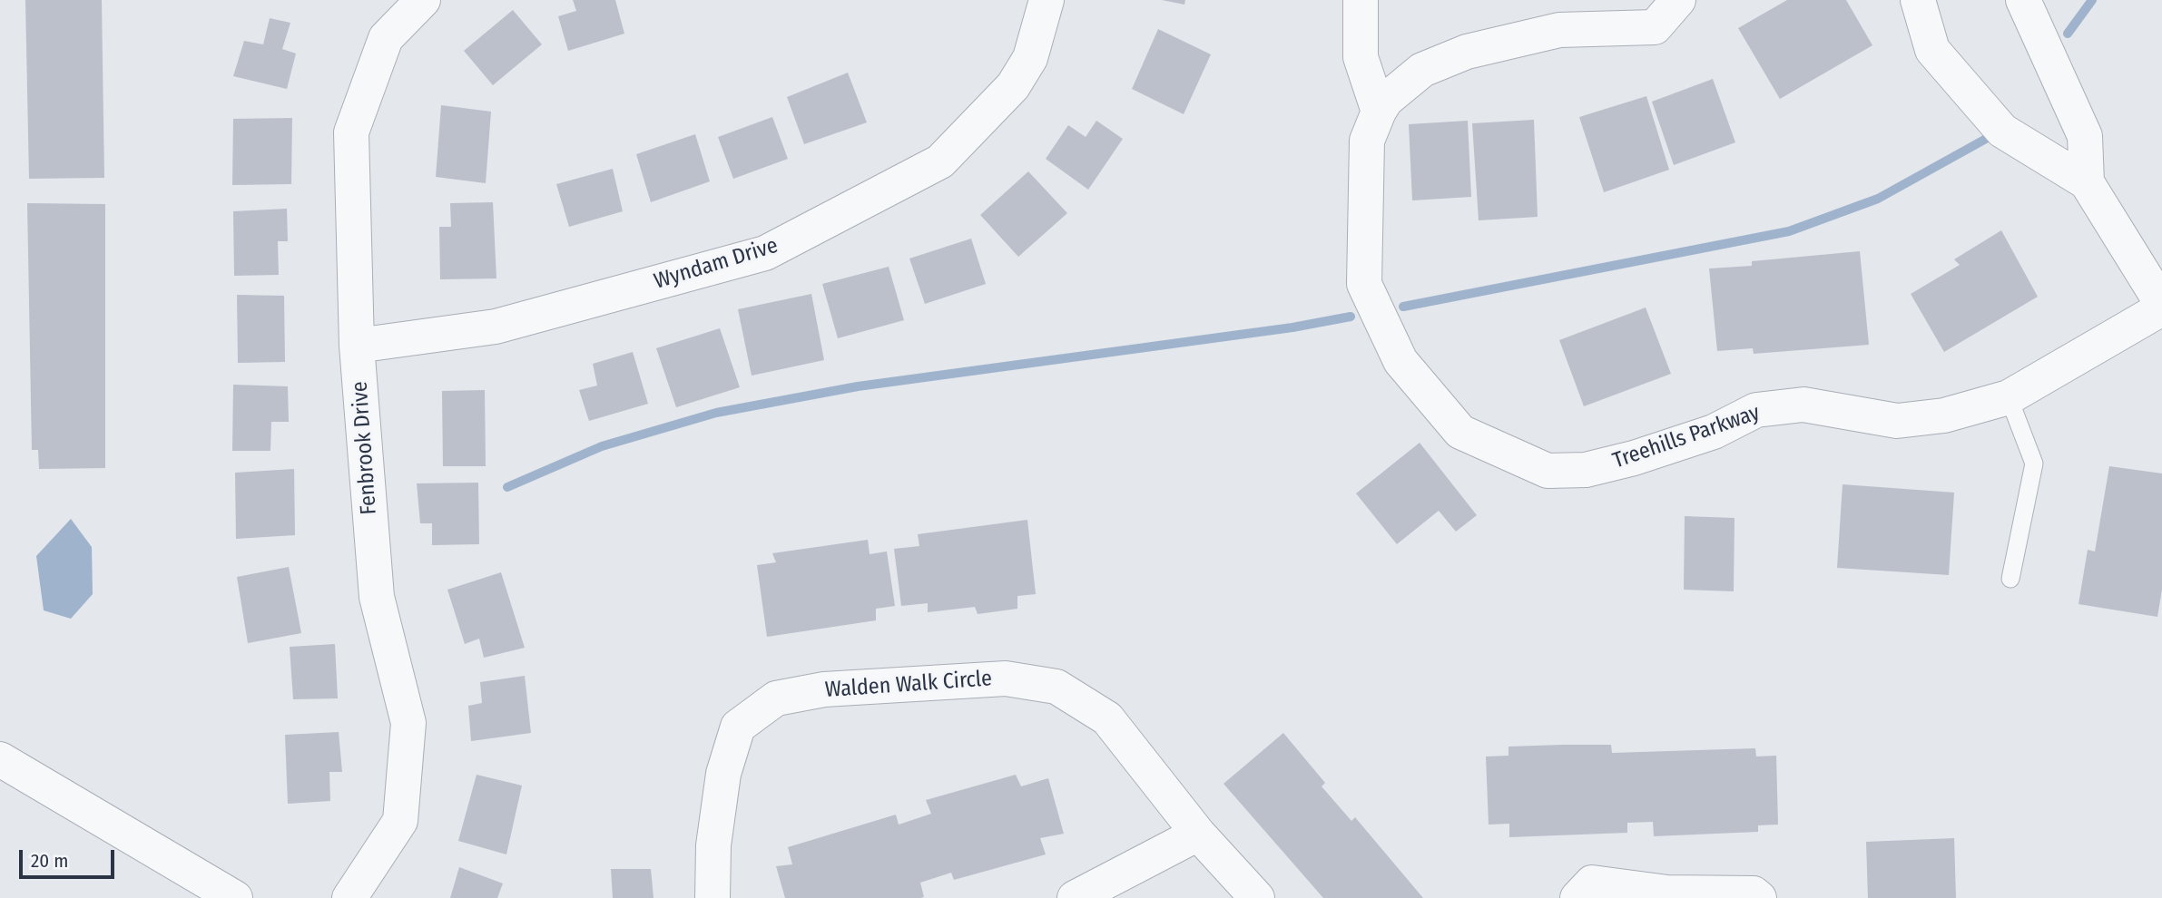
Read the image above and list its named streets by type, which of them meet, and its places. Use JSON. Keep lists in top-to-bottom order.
{
  "streets": {
    "street": [
      "Wyndam Drive",
      "Treehills Parkway",
      "Fenbrook Drive",
      "Walden Walk Circle"
    ]
  },
  "crossings": [
    ["Wyndam Drive", "Fenbrook Drive"]
  ],
  "scale_bar": "20 m"
}
